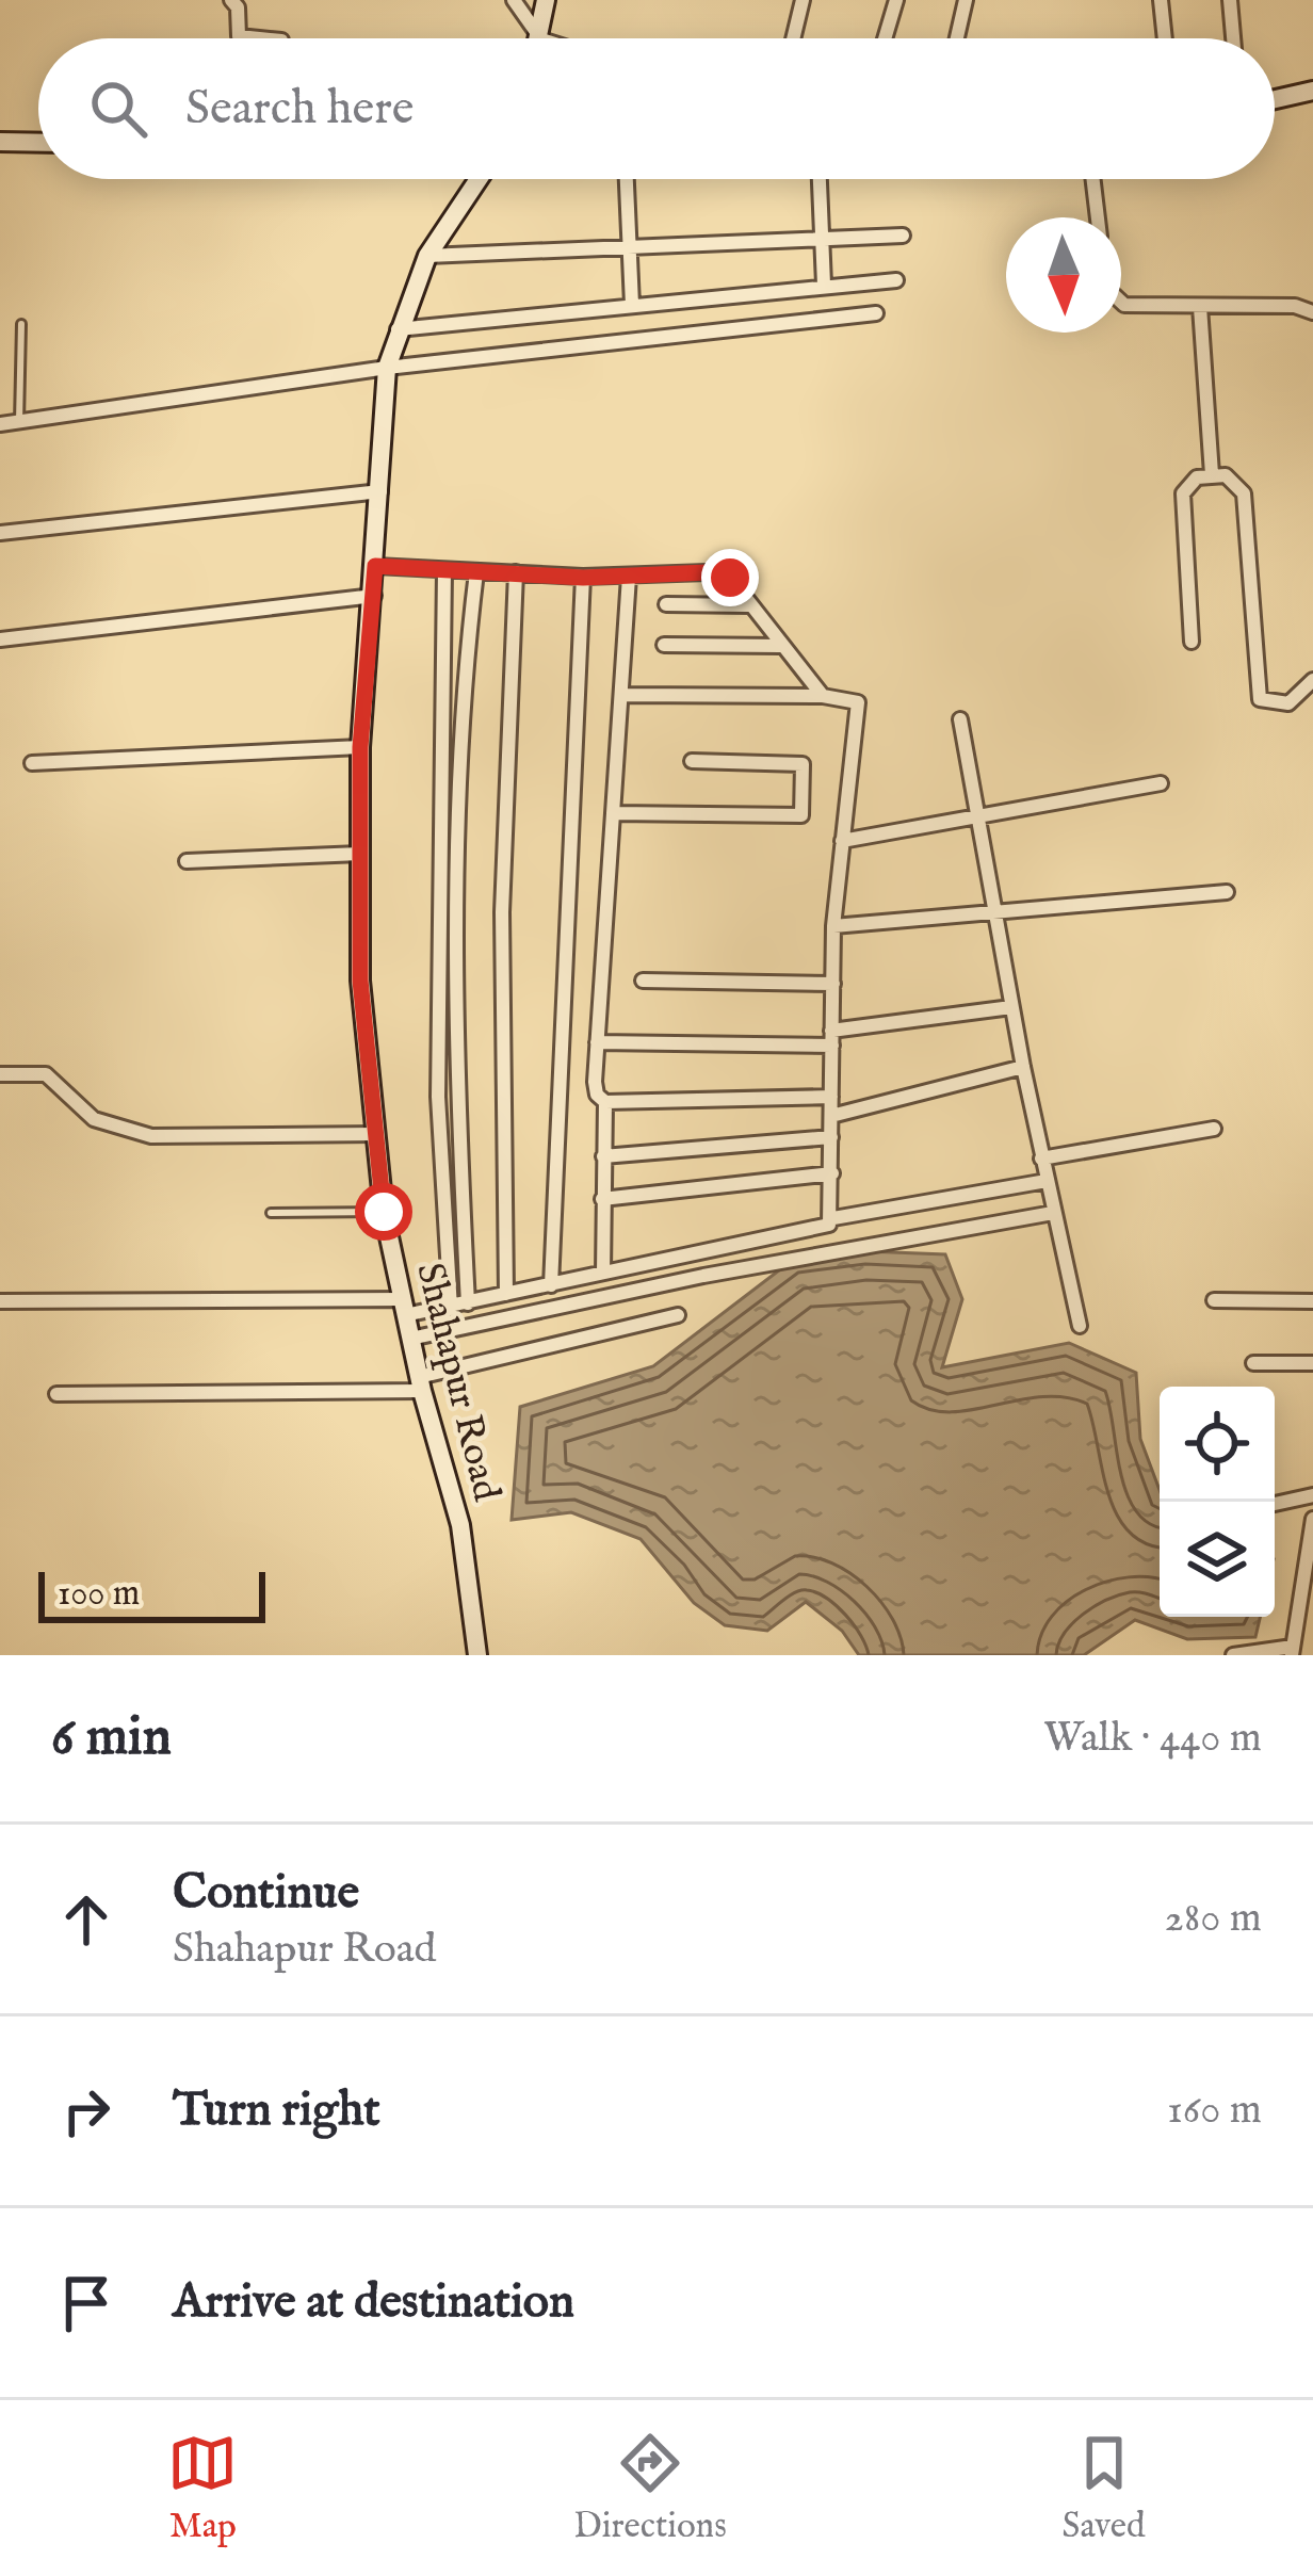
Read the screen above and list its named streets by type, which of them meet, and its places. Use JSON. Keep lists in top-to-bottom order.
{
  "streets": {
    "main road": ["Shahapur Road"]
  },
  "scale_bar": "100 m",
  "north": "bottom",
  "page": {
    "search": "Search here",
    "scale": "100 m",
    "heading": ["6 min", "Walk · 440 m"],
    "list": [
      ["Continue", "Shahapur Road", "280 m"],
      ["Turn right", "160 m"],
      "Arrive at destination"
    ],
    "nav": ["Map", "Directions", "Saved"]
  }
}
